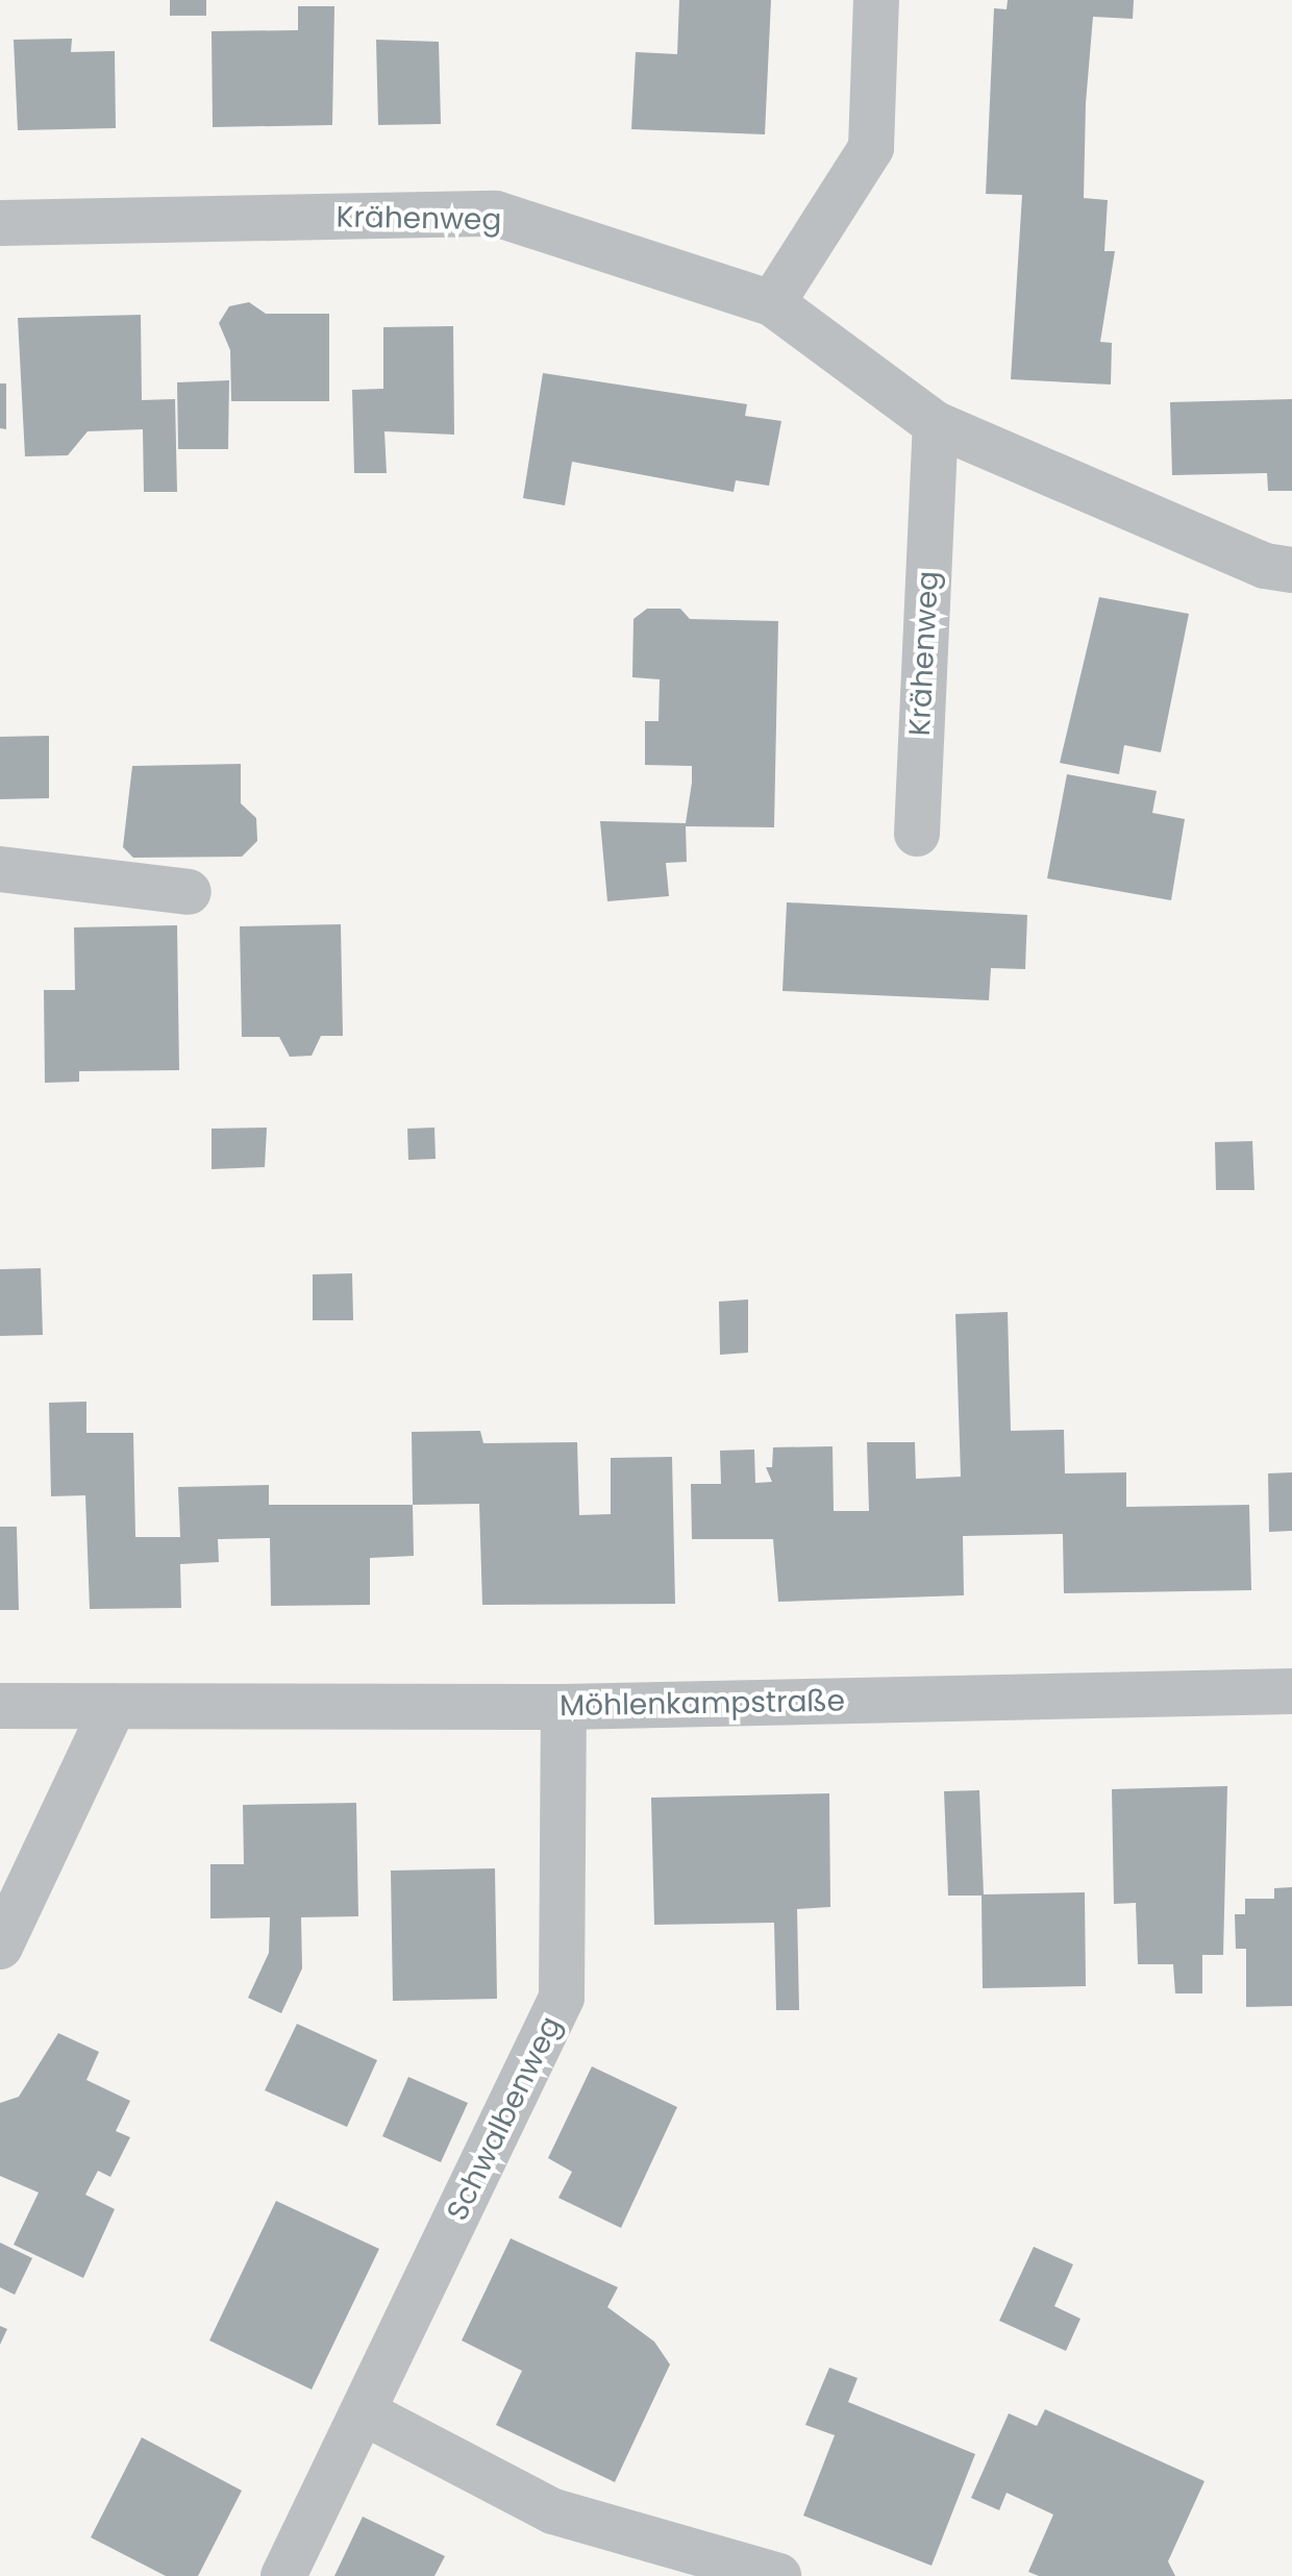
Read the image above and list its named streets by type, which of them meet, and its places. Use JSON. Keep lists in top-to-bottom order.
{
  "streets": {
    "street": ["Krähenweg", "Möhlenkampstraße", "Schwalbenweg"]
  },
  "crossings": [
    ["Möhlenkampstraße", "Schwalbenweg"]
  ]
}
